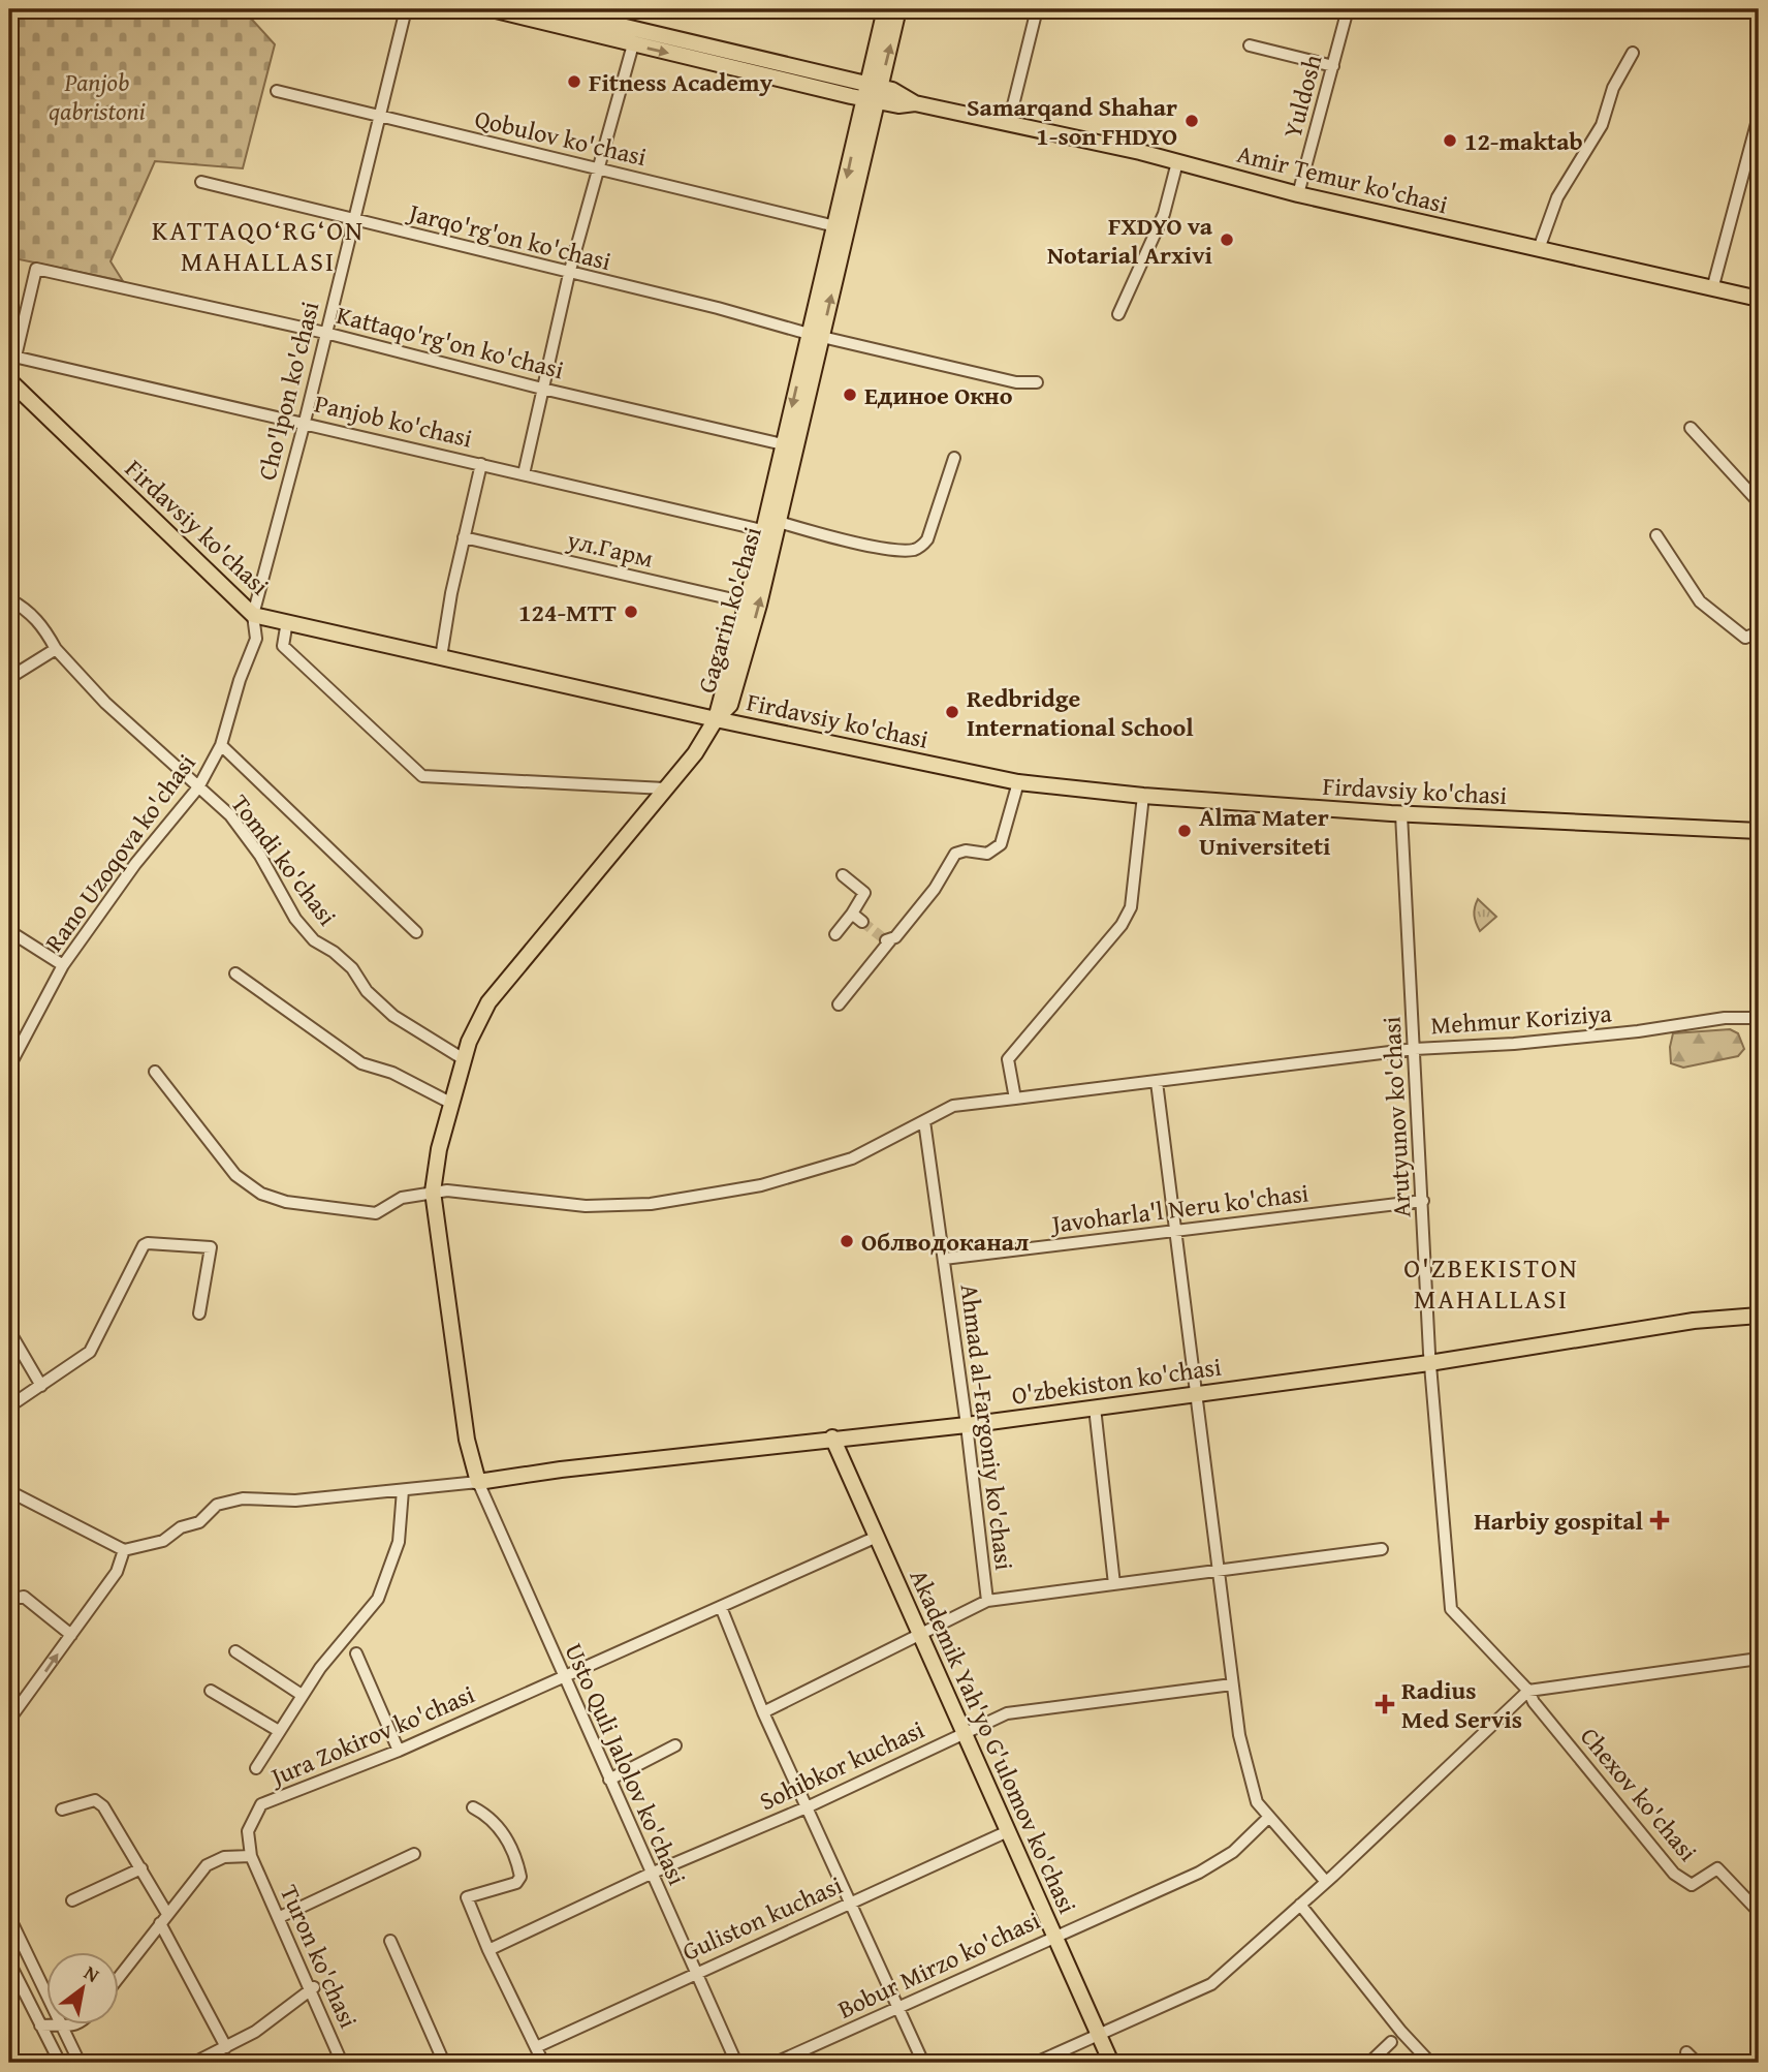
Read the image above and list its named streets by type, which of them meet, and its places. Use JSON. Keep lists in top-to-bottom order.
{
  "streets": {
    "main road": [
      "Amir Temur ko'chasi",
      "Firdavsiy ko'chasi",
      "Gagarin ko'chasi",
      "O'zbekiston ko'chasi",
      "Akademik Yah'yo G'ulomov ko'chasi"
    ],
    "street": [
      "Yuldosh",
      "Qobulov ko'chasi",
      "Jarqo'rg'on ko'chasi",
      "Kattaqo'rg'on ko'chasi",
      "Cho'lpon ko'chasi",
      "Panjob ko'chasi",
      "ул.Гарм",
      "Rano Uzoqova ko'chasi",
      "Tomdi ko'chasi",
      "Mehmur Koriziya",
      "Arutyunov ko'chasi",
      "Javoharla'l Neru ko'chasi",
      "Ahmad al-Fargoniy ko'chasi",
      "Jura Zokirov ko'chasi",
      "Usto Quli Jalolov ko'chasi",
      "Sohibkor kuchasi",
      "Chexov ko'chasi",
      "Guliston kuchasi",
      "Turon ko'chasi",
      "Bobur Mirzo ko'chasi"
    ]
  },
  "crossings": [
    ["Yuldosh", "Amir Temur ko'chasi"],
    ["Qobulov ko'chasi", "Cho'lpon ko'chasi"],
    ["Qobulov ko'chasi", "Gagarin ko'chasi"],
    ["Amir Temur ko'chasi", "Gagarin ko'chasi"],
    ["Jarqo'rg'on ko'chasi", "Cho'lpon ko'chasi"],
    ["Jarqo'rg'on ko'chasi", "Gagarin ko'chasi"],
    ["Kattaqo'rg'on ko'chasi", "Cho'lpon ko'chasi"],
    ["Kattaqo'rg'on ko'chasi", "Panjob ko'chasi"],
    ["Kattaqo'rg'on ko'chasi", "Gagarin ko'chasi"],
    ["Cho'lpon ko'chasi", "Panjob ko'chasi"],
    ["Cho'lpon ko'chasi", "Firdavsiy ko'chasi"],
    ["Cho'lpon ko'chasi", "Rano Uzoqova ko'chasi"],
    ["Panjob ko'chasi", "Gagarin ko'chasi"],
    ["Firdavsiy ko'chasi", "Gagarin ko'chasi"],
    ["Firdavsiy ko'chasi", "Rano Uzoqova ko'chasi"],
    ["Firdavsiy ko'chasi", "Arutyunov ko'chasi"],
    ["ул.Гарм", "Gagarin ko'chasi"],
    ["Rano Uzoqova ko'chasi", "Tomdi ko'chasi"],
    ["Mehmur Koriziya", "Arutyunov ko'chasi"],
    ["Mehmur Koriziya", "Ahmad al-Fargoniy ko'chasi"],
    ["Arutyunov ko'chasi", "Javoharla'l Neru ko'chasi"],
    ["Arutyunov ko'chasi", "O'zbekiston ko'chasi"],
    ["Arutyunov ko'chasi", "Chexov ko'chasi"],
    ["Javoharla'l Neru ko'chasi", "Ahmad al-Fargoniy ko'chasi"],
    ["O'zbekiston ko'chasi", "Ahmad al-Fargoniy ko'chasi"],
    ["O'zbekiston ko'chasi", "Akademik Yah'yo G'ulomov ko'chasi"],
    ["O'zbekiston ko'chasi", "Usto Quli Jalolov ko'chasi"],
    ["Jura Zokirov ko'chasi", "Akademik Yah'yo G'ulomov ko'chasi"],
    ["Jura Zokirov ko'chasi", "Usto Quli Jalolov ko'chasi"],
    ["Jura Zokirov ko'chasi", "Turon ko'chasi"],
    ["Akademik Yah'yo G'ulomov ko'chasi", "Sohibkor kuchasi"],
    ["Akademik Yah'yo G'ulomov ko'chasi", "Guliston kuchasi"],
    ["Akademik Yah'yo G'ulomov ko'chasi", "Bobur Mirzo ko'chasi"],
    ["Usto Quli Jalolov ko'chasi", "Sohibkor kuchasi"],
    ["Usto Quli Jalolov ko'chasi", "Guliston kuchasi"]
  ],
  "districts": ["KATTAQO‘RG‘ON MAHALLASI", "O'ZBEKISTON MAHALLASI"],
  "parks": ["Panjob qabristoni"],
  "places": {
    "other": [
      "Fitness Academy",
      "Samarqand Shahar 1-son FHDYO",
      "12-maktab",
      "FXDYO va Notarial Arxivi",
      "Единое Окно",
      "124-MTT",
      "Redbridge International School",
      "Alma Mater Universiteti",
      "Облводоканал"
    ],
    "health": ["Harbiy gospital", "Radius Med Servis"]
  },
  "north": "top right"
}
